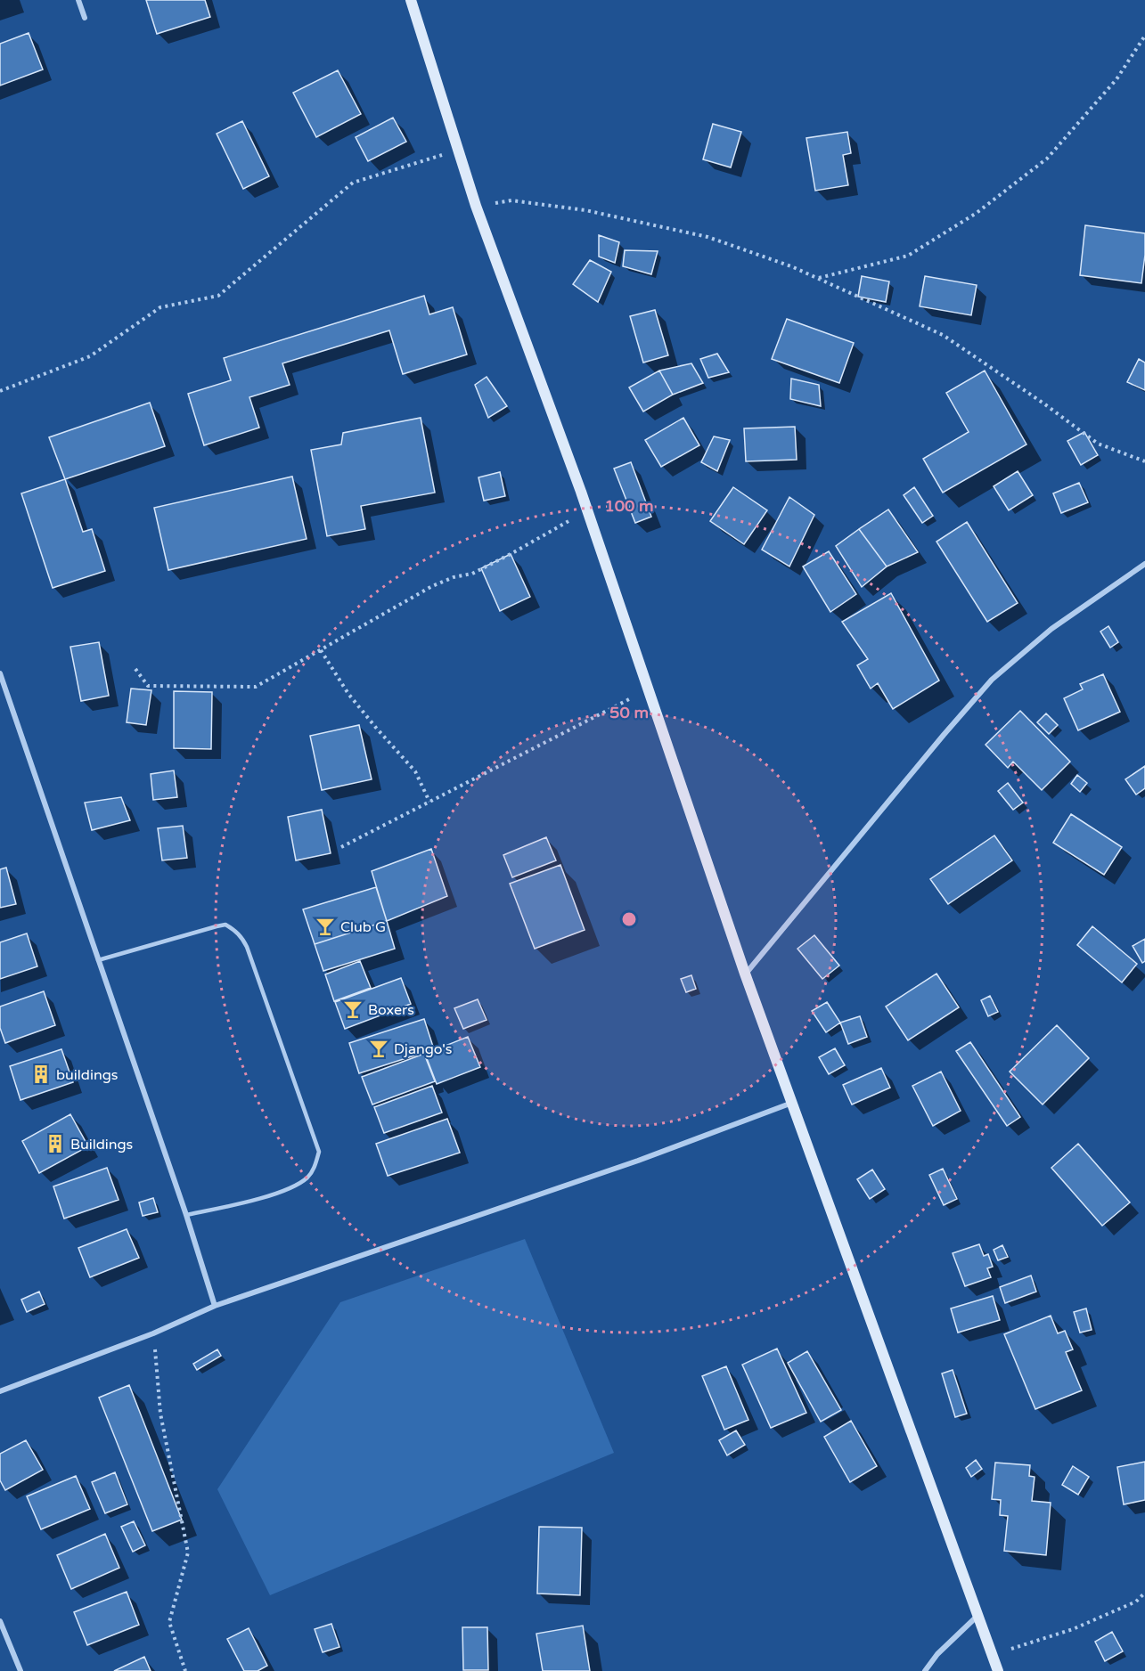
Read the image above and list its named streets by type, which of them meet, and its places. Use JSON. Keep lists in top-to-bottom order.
{
  "places": {
    "bar": ["Club G", "Boxers", "Django's"],
    "building": ["buildings", "Buildings"]
  },
  "rings": ["100 m", "50 m"]
}
